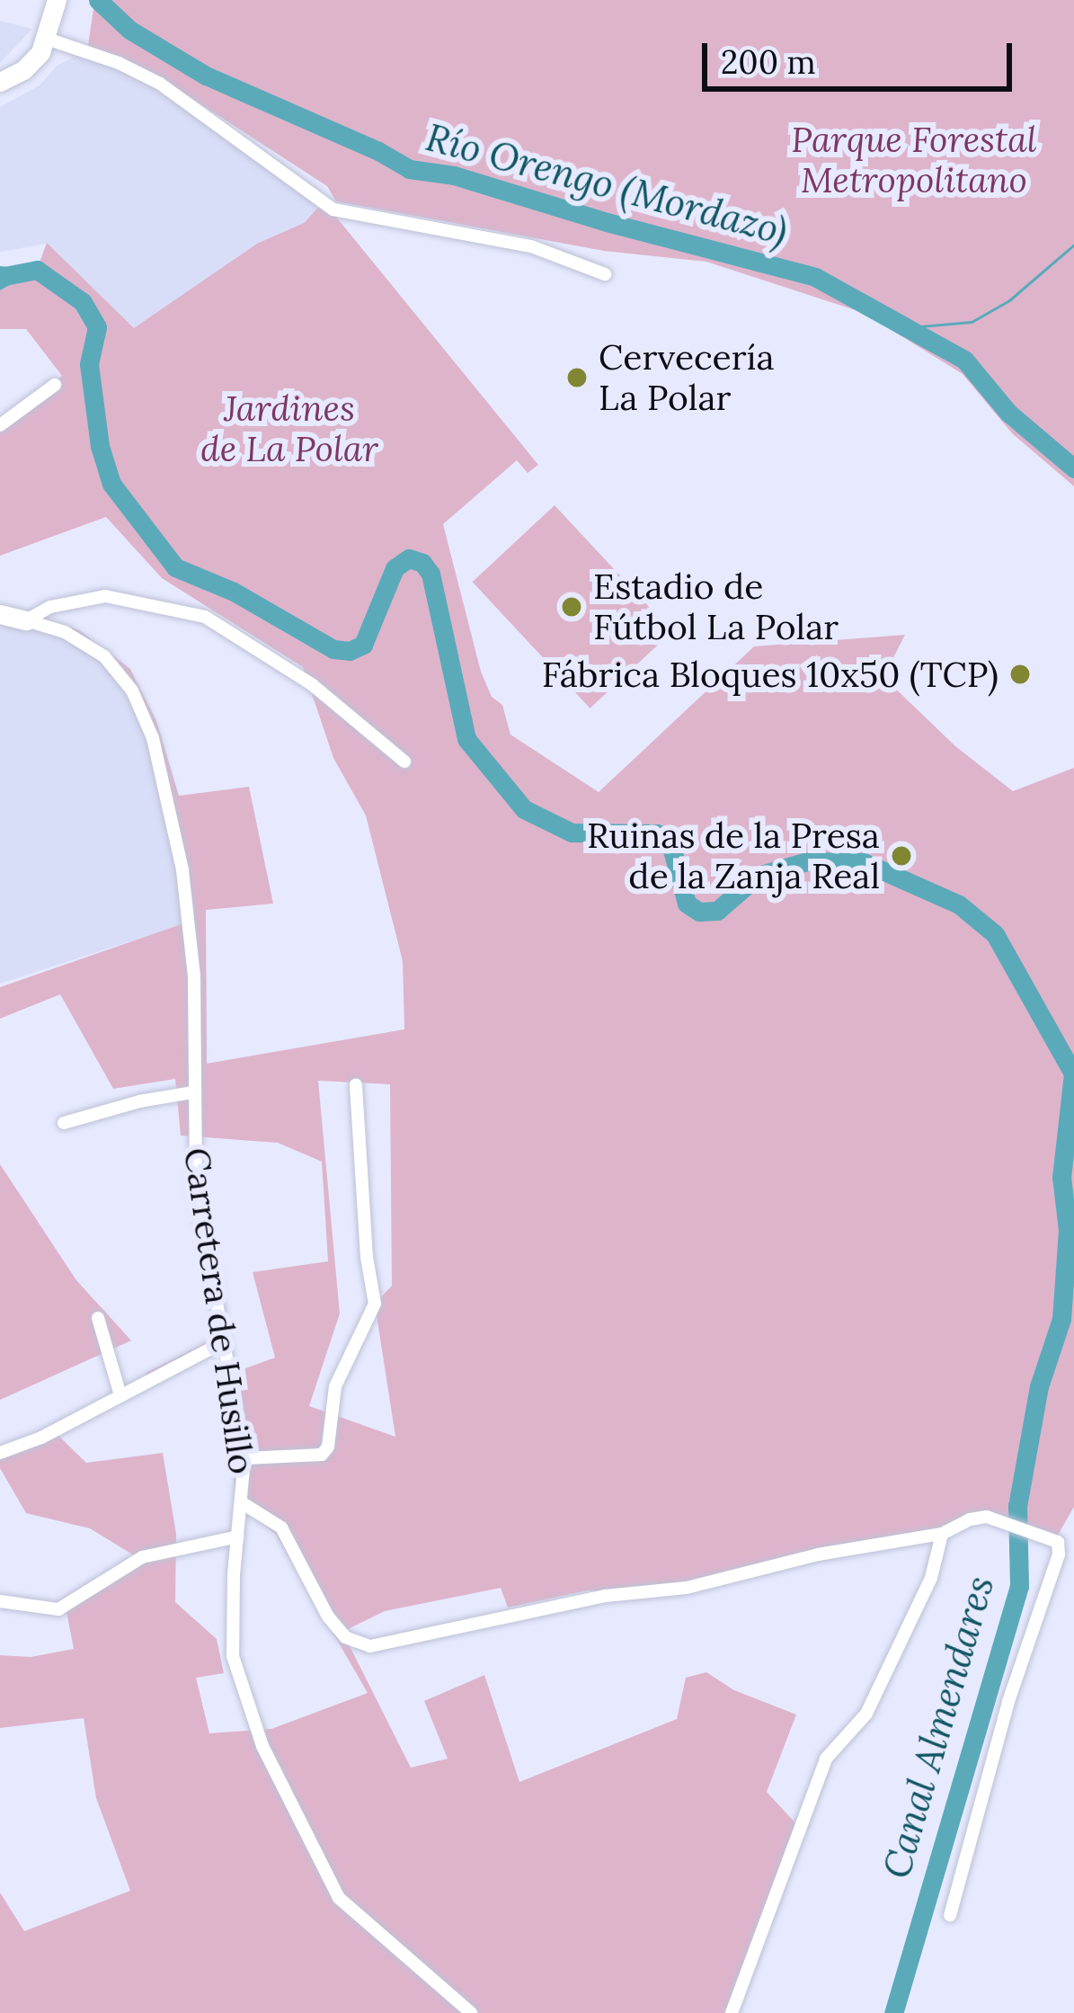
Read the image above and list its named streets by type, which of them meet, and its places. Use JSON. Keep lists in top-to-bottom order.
{
  "streets": {
    "main road": ["Carretera de Husillo"]
  },
  "water": ["Río Orengo (Mordazo)", "Canal Almendares"],
  "parks": ["Parque Forestal Metropolitano", "Jardines de La Polar"],
  "places": [
    "Cervecería La Polar",
    "Estadio de Fútbol La Polar",
    "Fábrica Bloques 10x50 (TCP)",
    "Ruinas de la Presa de la Zanja Real"
  ],
  "scale_bar": "200 m"
}
